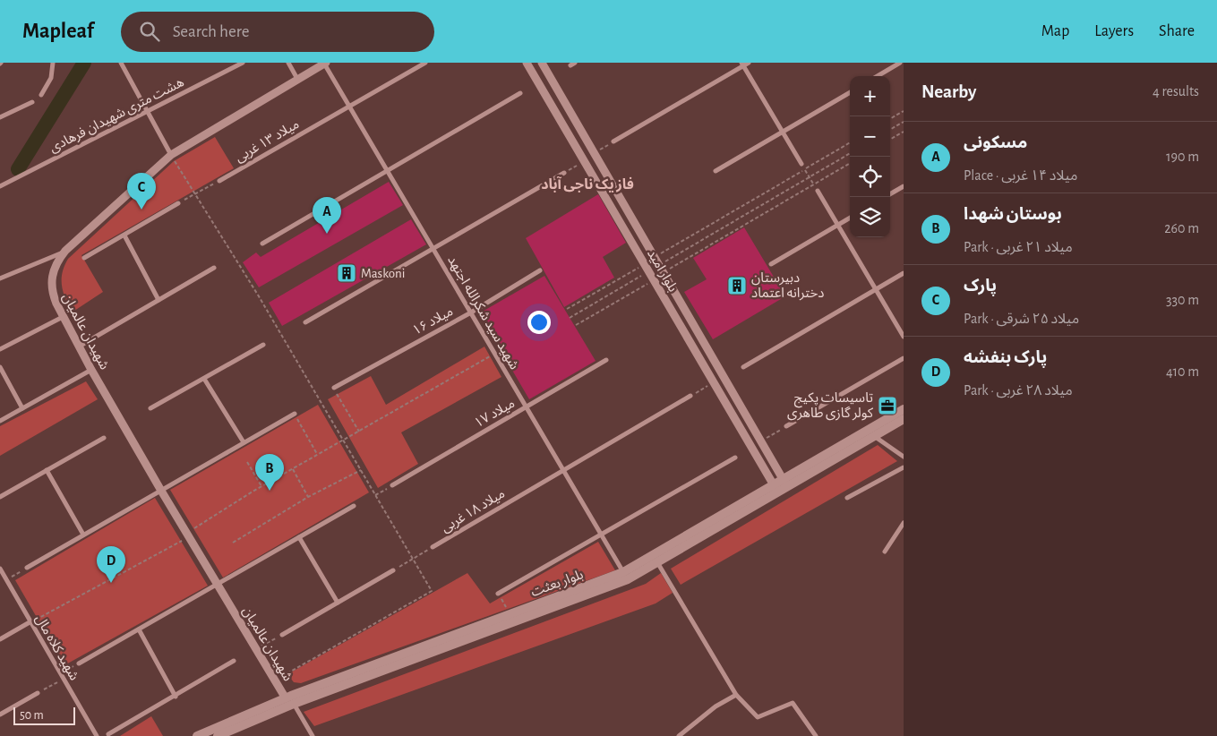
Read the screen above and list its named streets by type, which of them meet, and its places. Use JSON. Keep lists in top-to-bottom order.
{
  "streets": {
    "main road": ["بلوار بعثت"],
    "street": [
      "هشت متری شهیدان فرهادی",
      "میلاد ۱۳ غربی",
      "بلوار امید",
      "شهید سید شکرالله اجتهد",
      "میلاد ۱۶",
      "شهیدان عالمیان",
      "میلاد ۱۷",
      "میلاد ۱۸ غربی",
      "شهید کلاه مال"
    ]
  },
  "crossings": [
    ["میلاد ۱۳ غربی", "شهید سید شکرالله اجتهد"],
    ["بلوار امید", "بلوار بعثت"],
    ["شهید سید شکرالله اجتهد", "میلاد ۱۶"],
    ["شهید سید شکرالله اجتهد", "شهیدان عالمیان"],
    ["شهید سید شکرالله اجتهد", "میلاد ۱۷"],
    ["شهید سید شکرالله اجتهد", "میلاد ۱۸ غربی"],
    ["شهید سید شکرالله اجتهد", "بلوار بعثت"],
    ["شهیدان عالمیان", "بلوار بعثت"]
  ],
  "districts": ["فاز یک ناجی آباد"],
  "places": {
    "building": ["Maskoni", "دبیرستان دخترانه اعتماد"],
    "office": ["تاسیسات پکیج کولر گازی طاهری"]
  },
  "scale_bar": "50 m",
  "page": {
    "header": "Mapleaf",
    "search": "Search here",
    "nav": ["Map", "Layers", "Share"],
    "heading": ["Nearby", "4 results"],
    "map_buttons": ["+", "−"],
    "list": [
      {
        "mark": "A",
        "name": "مسکونی",
        "note": "Place · میلاد ۱۴ غربی",
        "value": "190 m"
      },
      {
        "mark": "B",
        "name": "بوستان شهدا",
        "note": "Park · میلاد ۲۱ غربی",
        "value": "260 m"
      },
      {
        "mark": "C",
        "name": "پارک",
        "note": "Park · میلاد ۲۵ شرقی",
        "value": "330 m"
      },
      {
        "mark": "D",
        "name": "پارک بنفشه",
        "note": "Park · میلاد ۲۸ غربی",
        "value": "410 m"
      }
    ],
    "pins": [
      "C",
      "A",
      "B",
      "D"
    ],
    "scale": "50 m"
  }
}
